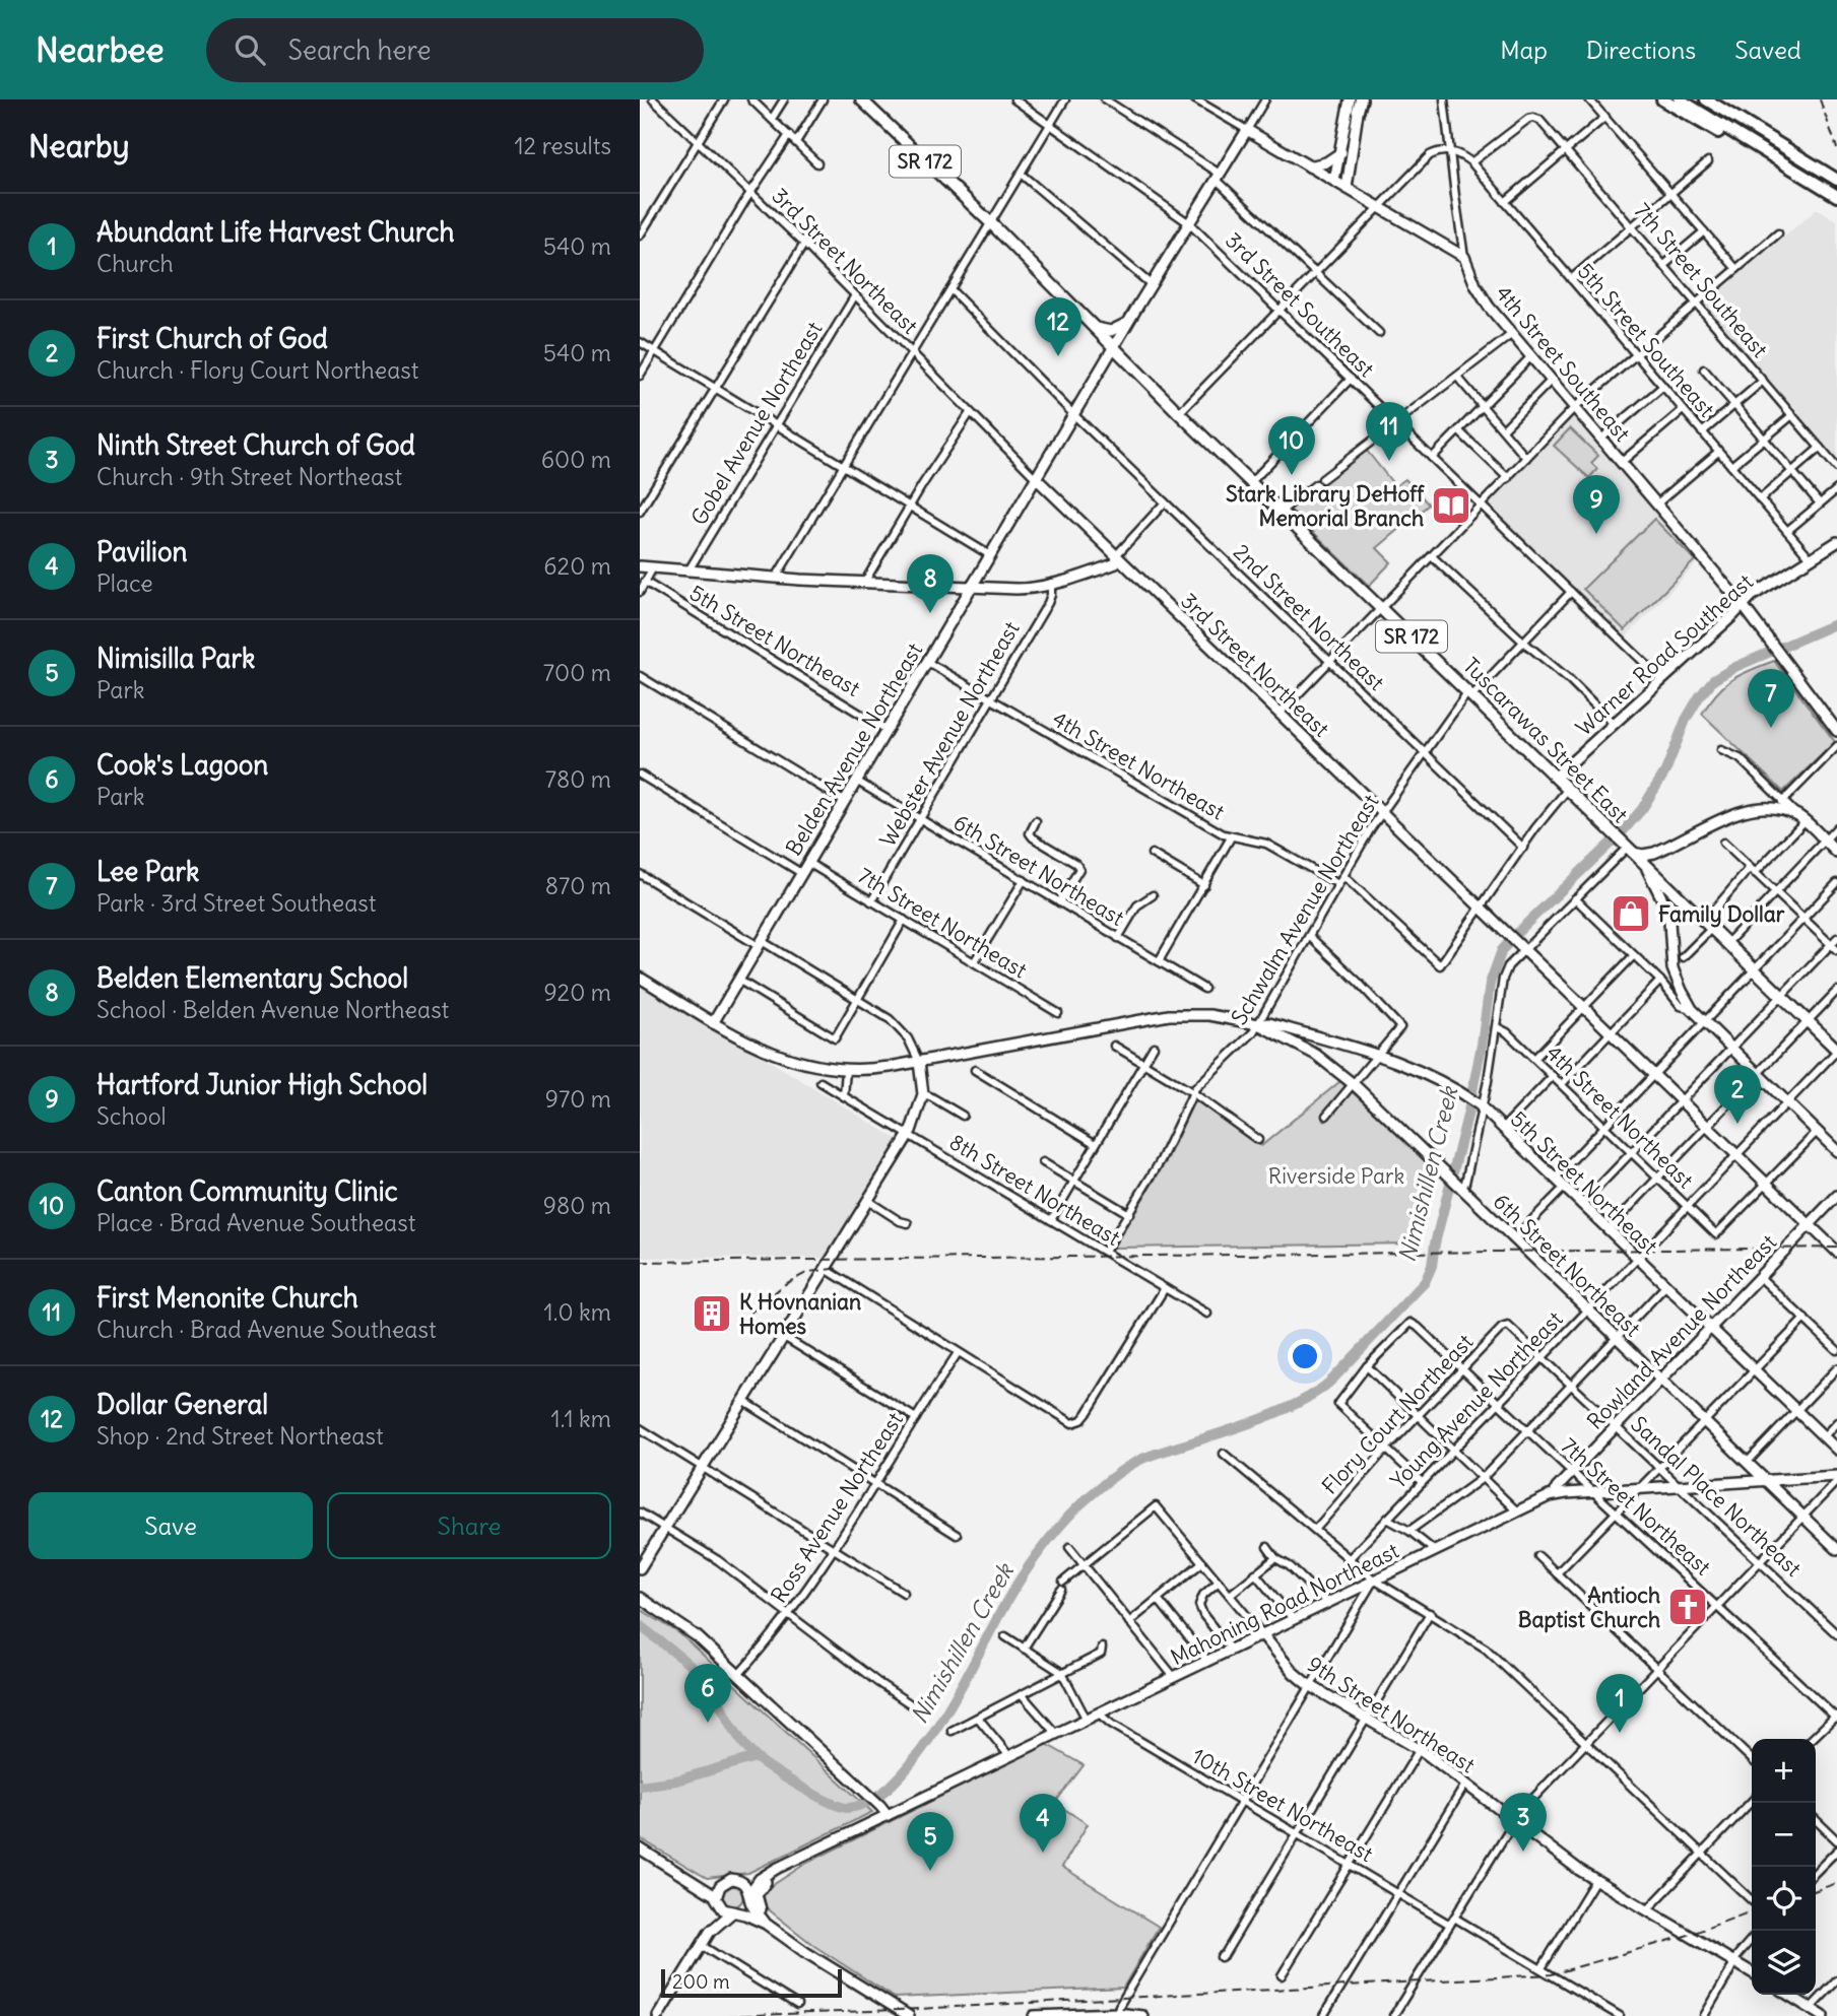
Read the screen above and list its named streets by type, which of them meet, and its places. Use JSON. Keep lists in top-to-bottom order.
{
  "streets": {
    "main road": ["SR 172", "Tuscarawas Street East"],
    "street": [
      "3rd Street Northeast",
      "7th Street Southeast",
      "3rd Street Southeast",
      "5th Street Southeast",
      "4th Street Southeast",
      "Gobel Avenue Northeast",
      "2nd Street Northeast",
      "5th Street Northeast",
      "Warner Road Southeast",
      "Webster Avenue Northeast",
      "Belden Avenue Northeast",
      "4th Street Northeast",
      "6th Street Northeast",
      "Schwalm Avenue Northeast",
      "7th Street Northeast",
      "8th Street Northeast",
      "Rowland Avenue Northeast",
      "Young Avenue Northeast",
      "Flory Court Northeast",
      "Sandal Place Northeast",
      "Ross Avenue Northeast",
      "Mahoning Road Northeast",
      "9th Street Northeast",
      "10th Street Northeast"
    ]
  },
  "crossings": [
    ["3rd Street Northeast", "Gobel Avenue Northeast"],
    ["3rd Street Northeast", "Belden Avenue Northeast"],
    ["3rd Street Northeast", "4th Street Northeast"],
    ["3rd Street Northeast", "Schwalm Avenue Northeast"],
    ["3rd Street Northeast", "Rowland Avenue Northeast"],
    ["3rd Street Northeast", "Young Avenue Northeast"],
    ["7th Street Southeast", "5th Street Southeast"],
    ["3rd Street Southeast", "Warner Road Southeast"],
    ["3rd Street Southeast", "Belden Avenue Northeast"],
    ["3rd Street Southeast", "Schwalm Avenue Northeast"],
    ["5th Street Southeast", "Warner Road Southeast"],
    ["4th Street Southeast", "Warner Road Southeast"],
    ["2nd Street Northeast", "Belden Avenue Northeast"],
    ["2nd Street Northeast", "Schwalm Avenue Northeast"],
    ["5th Street Northeast", "Belden Avenue Northeast"],
    ["5th Street Northeast", "6th Street Northeast"],
    ["5th Street Northeast", "Schwalm Avenue Northeast"],
    ["5th Street Northeast", "Rowland Avenue Northeast"],
    ["5th Street Northeast", "Young Avenue Northeast"],
    ["Warner Road Southeast", "Tuscarawas Street East"],
    ["Webster Avenue Northeast", "4th Street Northeast"],
    ["Webster Avenue Northeast", "6th Street Northeast"],
    ["Webster Avenue Northeast", "7th Street Northeast"],
    ["Tuscarawas Street East", "Belden Avenue Northeast"],
    ["Tuscarawas Street East", "Schwalm Avenue Northeast"],
    ["Tuscarawas Street East", "Young Avenue Northeast"],
    ["Belden Avenue Northeast", "4th Street Northeast"],
    ["Belden Avenue Northeast", "6th Street Northeast"],
    ["Belden Avenue Northeast", "7th Street Northeast"],
    ["4th Street Northeast", "Schwalm Avenue Northeast"],
    ["4th Street Northeast", "Young Avenue Northeast"],
    ["6th Street Northeast", "Schwalm Avenue Northeast"],
    ["6th Street Northeast", "Rowland Avenue Northeast"],
    ["6th Street Northeast", "Young Avenue Northeast"],
    ["6th Street Northeast", "Mahoning Road Northeast"],
    ["Schwalm Avenue Northeast", "8th Street Northeast"],
    ["7th Street Northeast", "Rowland Avenue Northeast"],
    ["7th Street Northeast", "Young Avenue Northeast"],
    ["7th Street Northeast", "Flory Court Northeast"],
    ["7th Street Northeast", "Mahoning Road Northeast"],
    ["Rowland Avenue Northeast", "Sandal Place Northeast"],
    ["Rowland Avenue Northeast", "Mahoning Road Northeast"],
    ["Young Avenue Northeast", "Sandal Place Northeast"],
    ["Flory Court Northeast", "Sandal Place Northeast"],
    ["Sandal Place Northeast", "Mahoning Road Northeast"],
    ["Mahoning Road Northeast", "9th Street Northeast"],
    ["Mahoning Road Northeast", "10th Street Northeast"]
  ],
  "water": ["Nimishillen Creek"],
  "parks": ["Riverside Park"],
  "places": {
    "library": ["Stark Library DeHoff Memorial Branch"],
    "shop": ["Family Dollar"],
    "building": ["K Hovnanian Homes"],
    "church": ["Antioch Baptist Church"]
  },
  "scale_bar": "200 m",
  "page": {
    "header": "Nearbee",
    "search": "Search here",
    "nav": ["Map", "Directions", "Saved"],
    "heading": ["Nearby", "12 results"],
    "list": [
      {
        "mark": "1",
        "name": "Abundant Life Harvest Church",
        "note": "Church",
        "value": "540 m"
      },
      {
        "mark": "2",
        "name": "First Church of God",
        "note": "Church · Flory Court Northeast",
        "value": "540 m"
      },
      {
        "mark": "3",
        "name": "Ninth Street Church of God",
        "note": "Church · 9th Street Northeast",
        "value": "600 m"
      },
      {
        "mark": "4",
        "name": "Pavilion",
        "note": "Place",
        "value": "620 m"
      },
      {
        "mark": "5",
        "name": "Nimisilla Park",
        "note": "Park",
        "value": "700 m"
      },
      {
        "mark": "6",
        "name": "Cook's Lagoon",
        "note": "Park",
        "value": "780 m"
      },
      {
        "mark": "7",
        "name": "Lee Park",
        "note": "Park · 3rd Street Southeast",
        "value": "870 m"
      },
      {
        "mark": "8",
        "name": "Belden Elementary School",
        "note": "School · Belden Avenue Northeast",
        "value": "920 m"
      },
      {
        "mark": "9",
        "name": "Hartford Junior High School",
        "note": "School",
        "value": "970 m"
      },
      {
        "mark": "10",
        "name": "Canton Community Clinic",
        "note": "Place · Brad Avenue Southeast",
        "value": "980 m"
      },
      {
        "mark": "11",
        "name": "First Menonite Church",
        "note": "Church · Brad Avenue Southeast",
        "value": "1.0 km"
      },
      {
        "mark": "12",
        "name": "Dollar General",
        "note": "Shop · 2nd Street Northeast",
        "value": "1.1 km"
      }
    ],
    "pins": [
      "12",
      "11",
      "10",
      "9",
      "8",
      "7",
      "2",
      "6",
      "1",
      "3",
      "4",
      "5"
    ],
    "buttons": ["Save", "Share"],
    "map_buttons": ["+", "−"],
    "scale": "200 m"
  }
}
